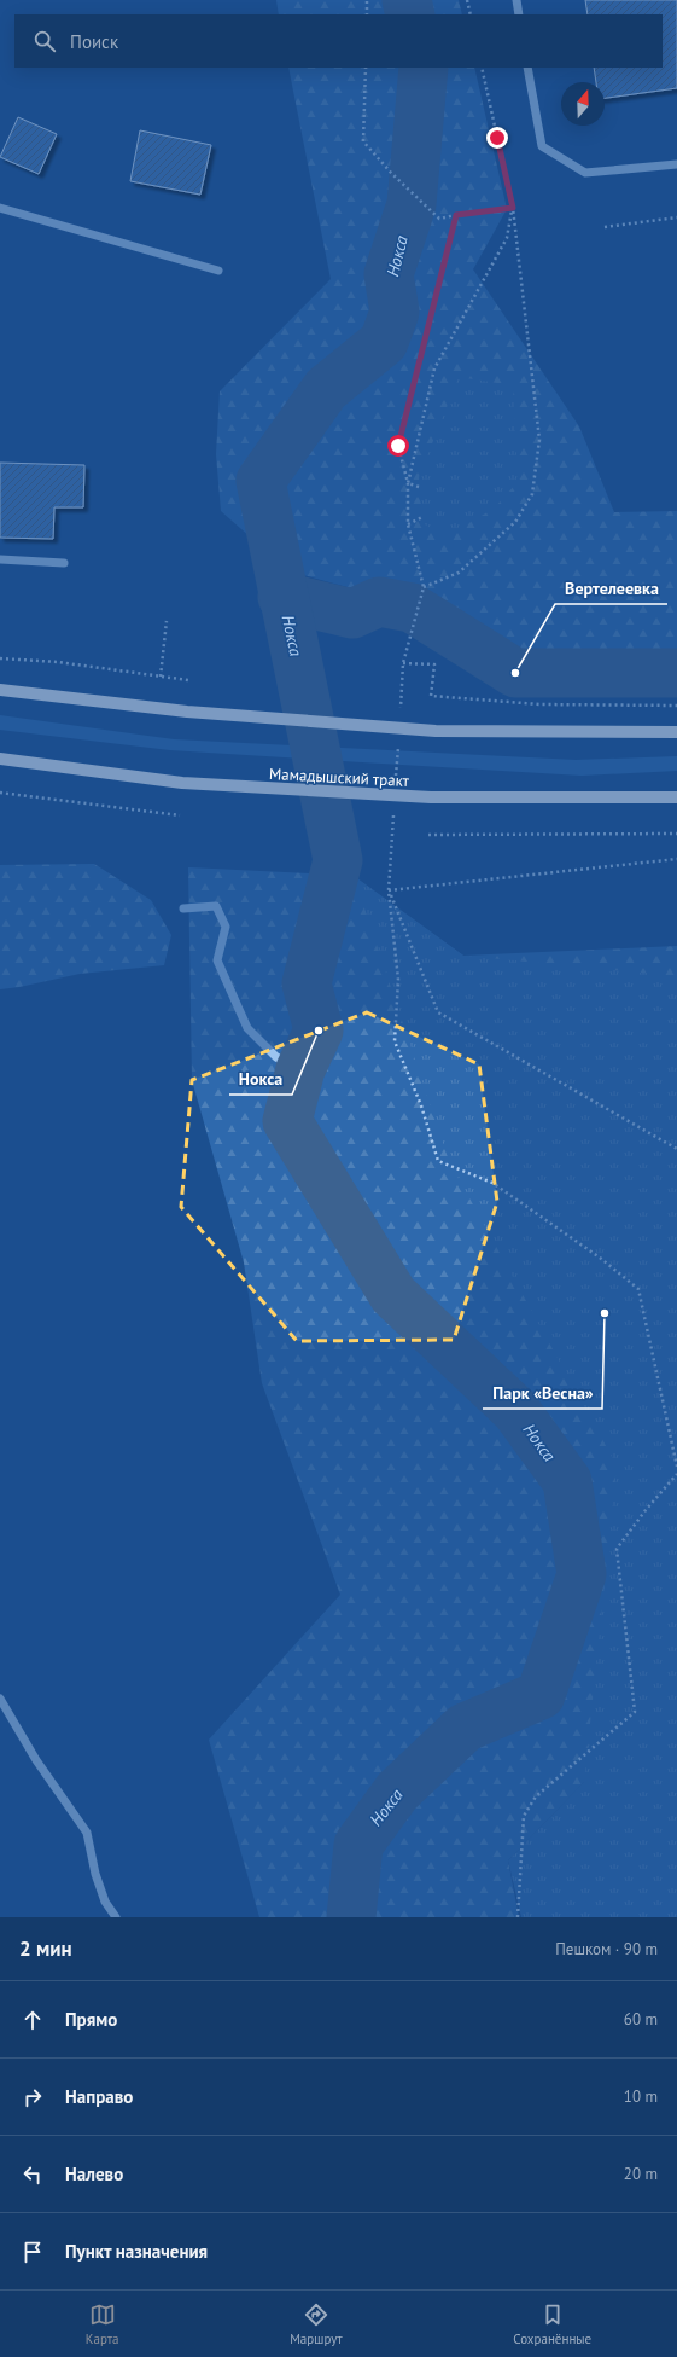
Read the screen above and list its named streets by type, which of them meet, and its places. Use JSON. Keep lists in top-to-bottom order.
{
  "streets": {
    "main road": ["Мамадышский тракт"]
  },
  "water": ["Нокса"],
  "places": ["Вертелеевка", "Нокса", "Парк «Весна»"],
  "north": "top",
  "page": {
    "search": "Поиск",
    "heading": ["2 мин", "Пешком · 90 m"],
    "list": [
      ["Прямо", "60 m"],
      ["Направо", "10 m"],
      ["Налево", "20 m"],
      "Пункт назначения"
    ],
    "nav": ["Карта", "Маршрут", "Сохранённые"]
  }
}
